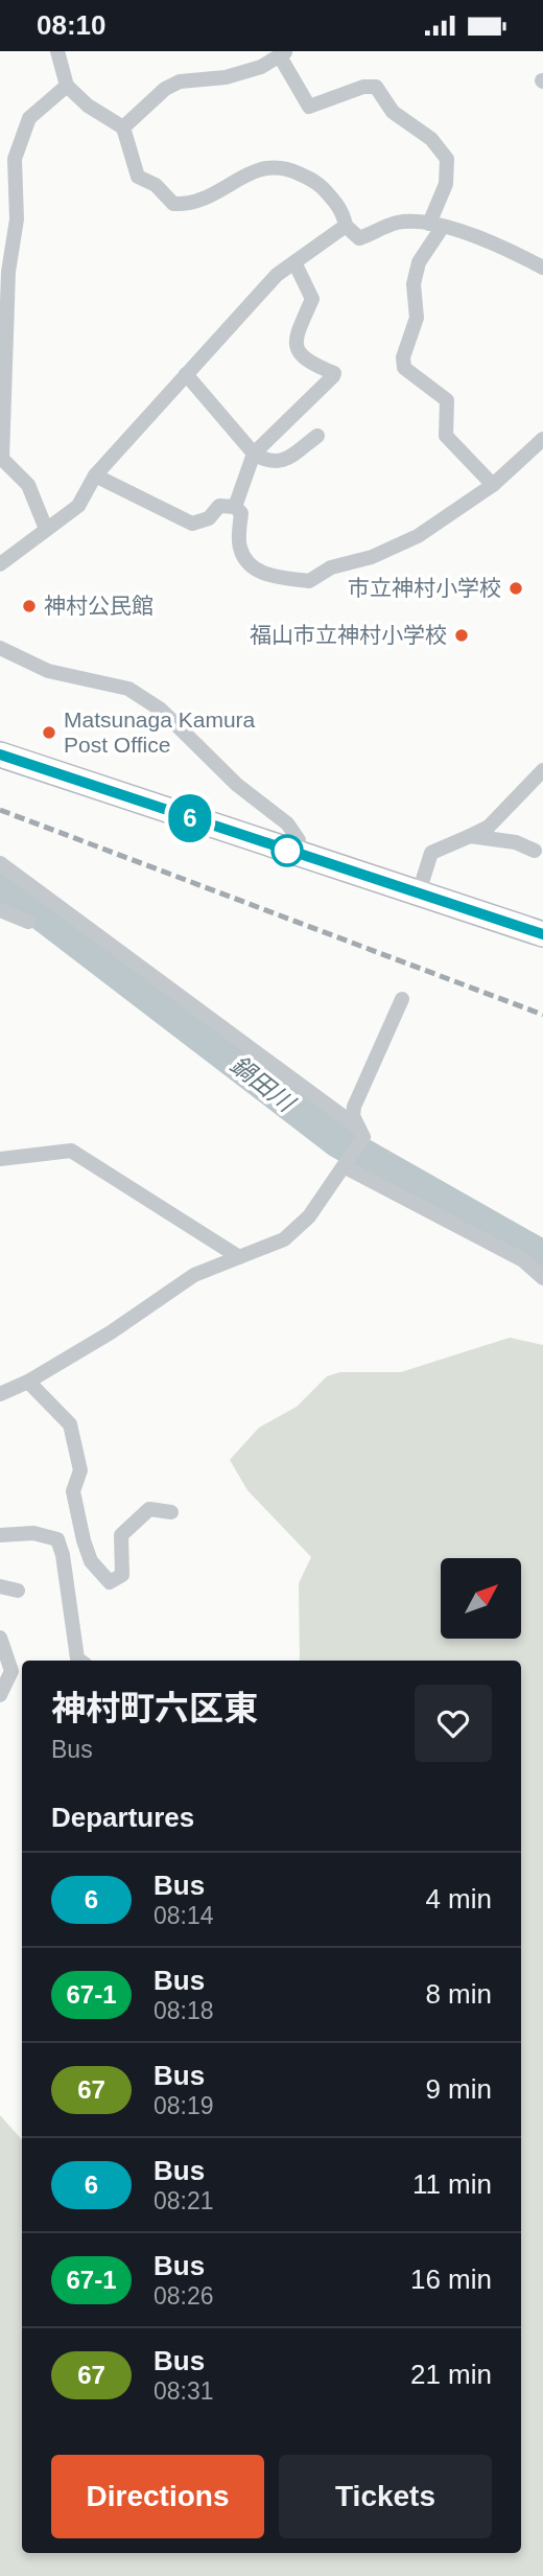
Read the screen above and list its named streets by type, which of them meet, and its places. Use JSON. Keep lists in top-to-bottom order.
{
  "water": ["鍋田川"],
  "places": [
    "市立神村小学校",
    "神村公民館",
    "福山市立神村小学校",
    "Matsunaga Kamura Post Office"
  ],
  "lines": ["bus line 6"],
  "north": "top right",
  "page": {
    "status": "08:10",
    "on_map": "6",
    "heading": [
      ["神村町六区東", "Bus"],
      "Departures"
    ],
    "list": [
      {
        "mark": "6",
        "name": "Bus",
        "note": "08:14",
        "value": "4 min"
      },
      {
        "mark": "67-1",
        "name": "Bus",
        "note": "08:18",
        "value": "8 min"
      },
      {
        "mark": "67",
        "name": "Bus",
        "note": "08:19",
        "value": "9 min"
      },
      {
        "mark": "6",
        "name": "Bus",
        "note": "08:21",
        "value": "11 min"
      },
      {
        "mark": "67-1",
        "name": "Bus",
        "note": "08:26",
        "value": "16 min"
      },
      {
        "mark": "67",
        "name": "Bus",
        "note": "08:31",
        "value": "21 min"
      }
    ],
    "buttons": ["Directions", "Tickets"]
  }
}
